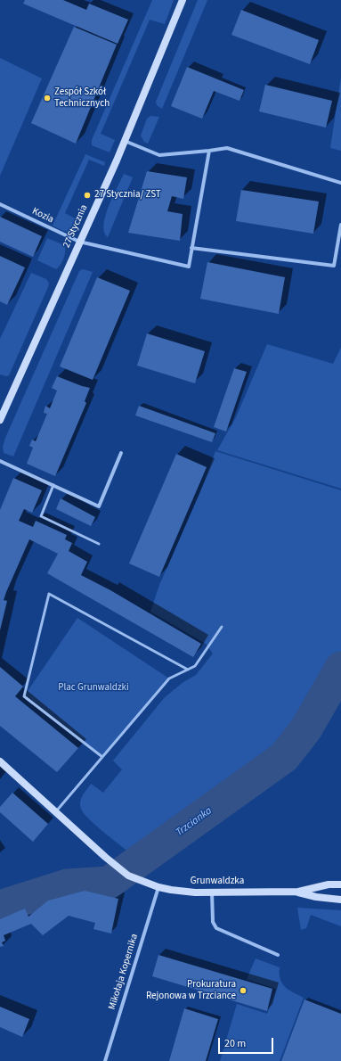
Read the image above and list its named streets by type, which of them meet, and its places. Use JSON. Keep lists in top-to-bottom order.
{
  "streets": {
    "main road": ["27 Stycznia", "Grunwaldzka"],
    "street": ["Kozia", "Mikołaja Kopernika"]
  },
  "crossings": [
    ["Kozia", "27 Stycznia"],
    ["Grunwaldzka", "Mikołaja Kopernika"]
  ],
  "water": ["Trzcianka"],
  "parks": ["Plac Grunwaldzki"],
  "places": ["Zespół Szkół Technicznych", "27 Stycznia/ ZST", "Prokuratura Rejonowa w Trzciance"],
  "scale_bar": "20 m"
}
